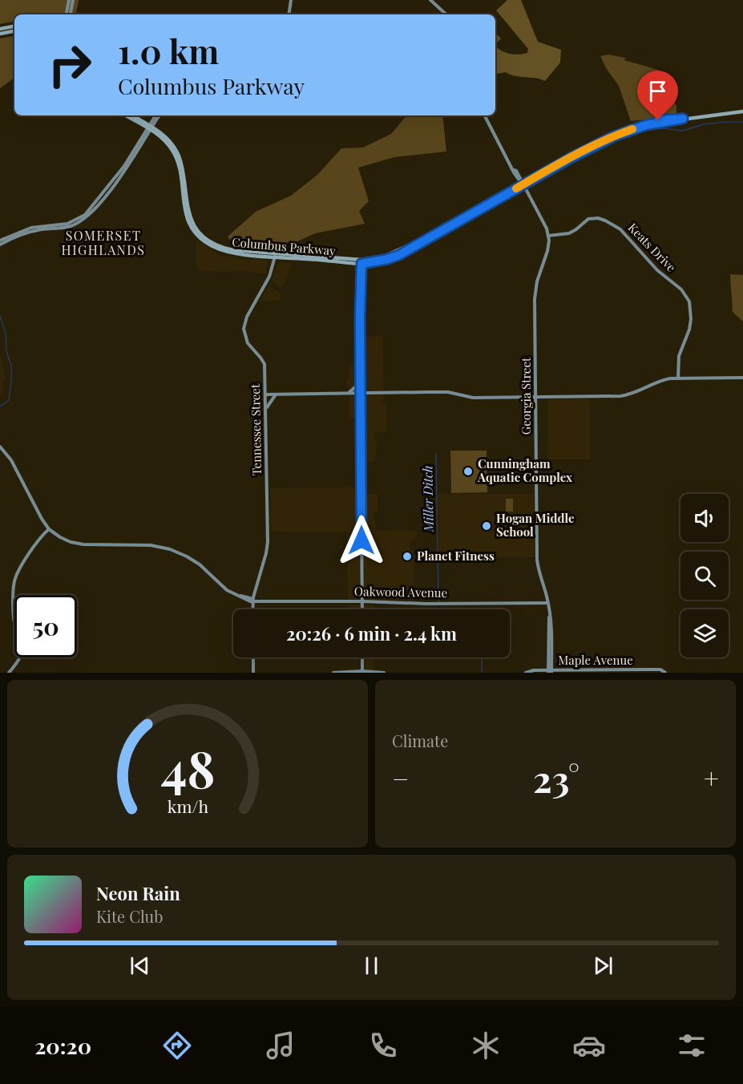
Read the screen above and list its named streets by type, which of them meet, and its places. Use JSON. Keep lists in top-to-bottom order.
{
  "streets": {
    "main road": [
      "Columbus Parkway",
      "Keats Drive",
      "Georgia Street",
      "Tennessee Street",
      "Oakwood Avenue",
      "Maple Avenue"
    ]
  },
  "crossings": [
    ["Columbus Parkway", "Tennessee Street"],
    ["Keats Drive", "Georgia Street"],
    ["Georgia Street", "Oakwood Avenue"],
    ["Georgia Street", "Maple Avenue"],
    ["Tennessee Street", "Oakwood Avenue"]
  ],
  "districts": ["SOMERSET HIGHLANDS"],
  "water": ["Miller Ditch"],
  "places": ["Cunningham Aquatic Complex", "Hogan Middle School", "Planet Fitness"],
  "page": {
    "turn": ["1.0 km", "Columbus Parkway"],
    "limit": "50",
    "trip": "20:26 · 6 min · 2.4 km",
    "tile": "Climate",
    "heat": ["−", "23°", "+"],
    "song": ["Neon Rain", "Kite Club"],
    "tabs": "20:20",
    "gauge": ["48", "km/h"]
  }
}
